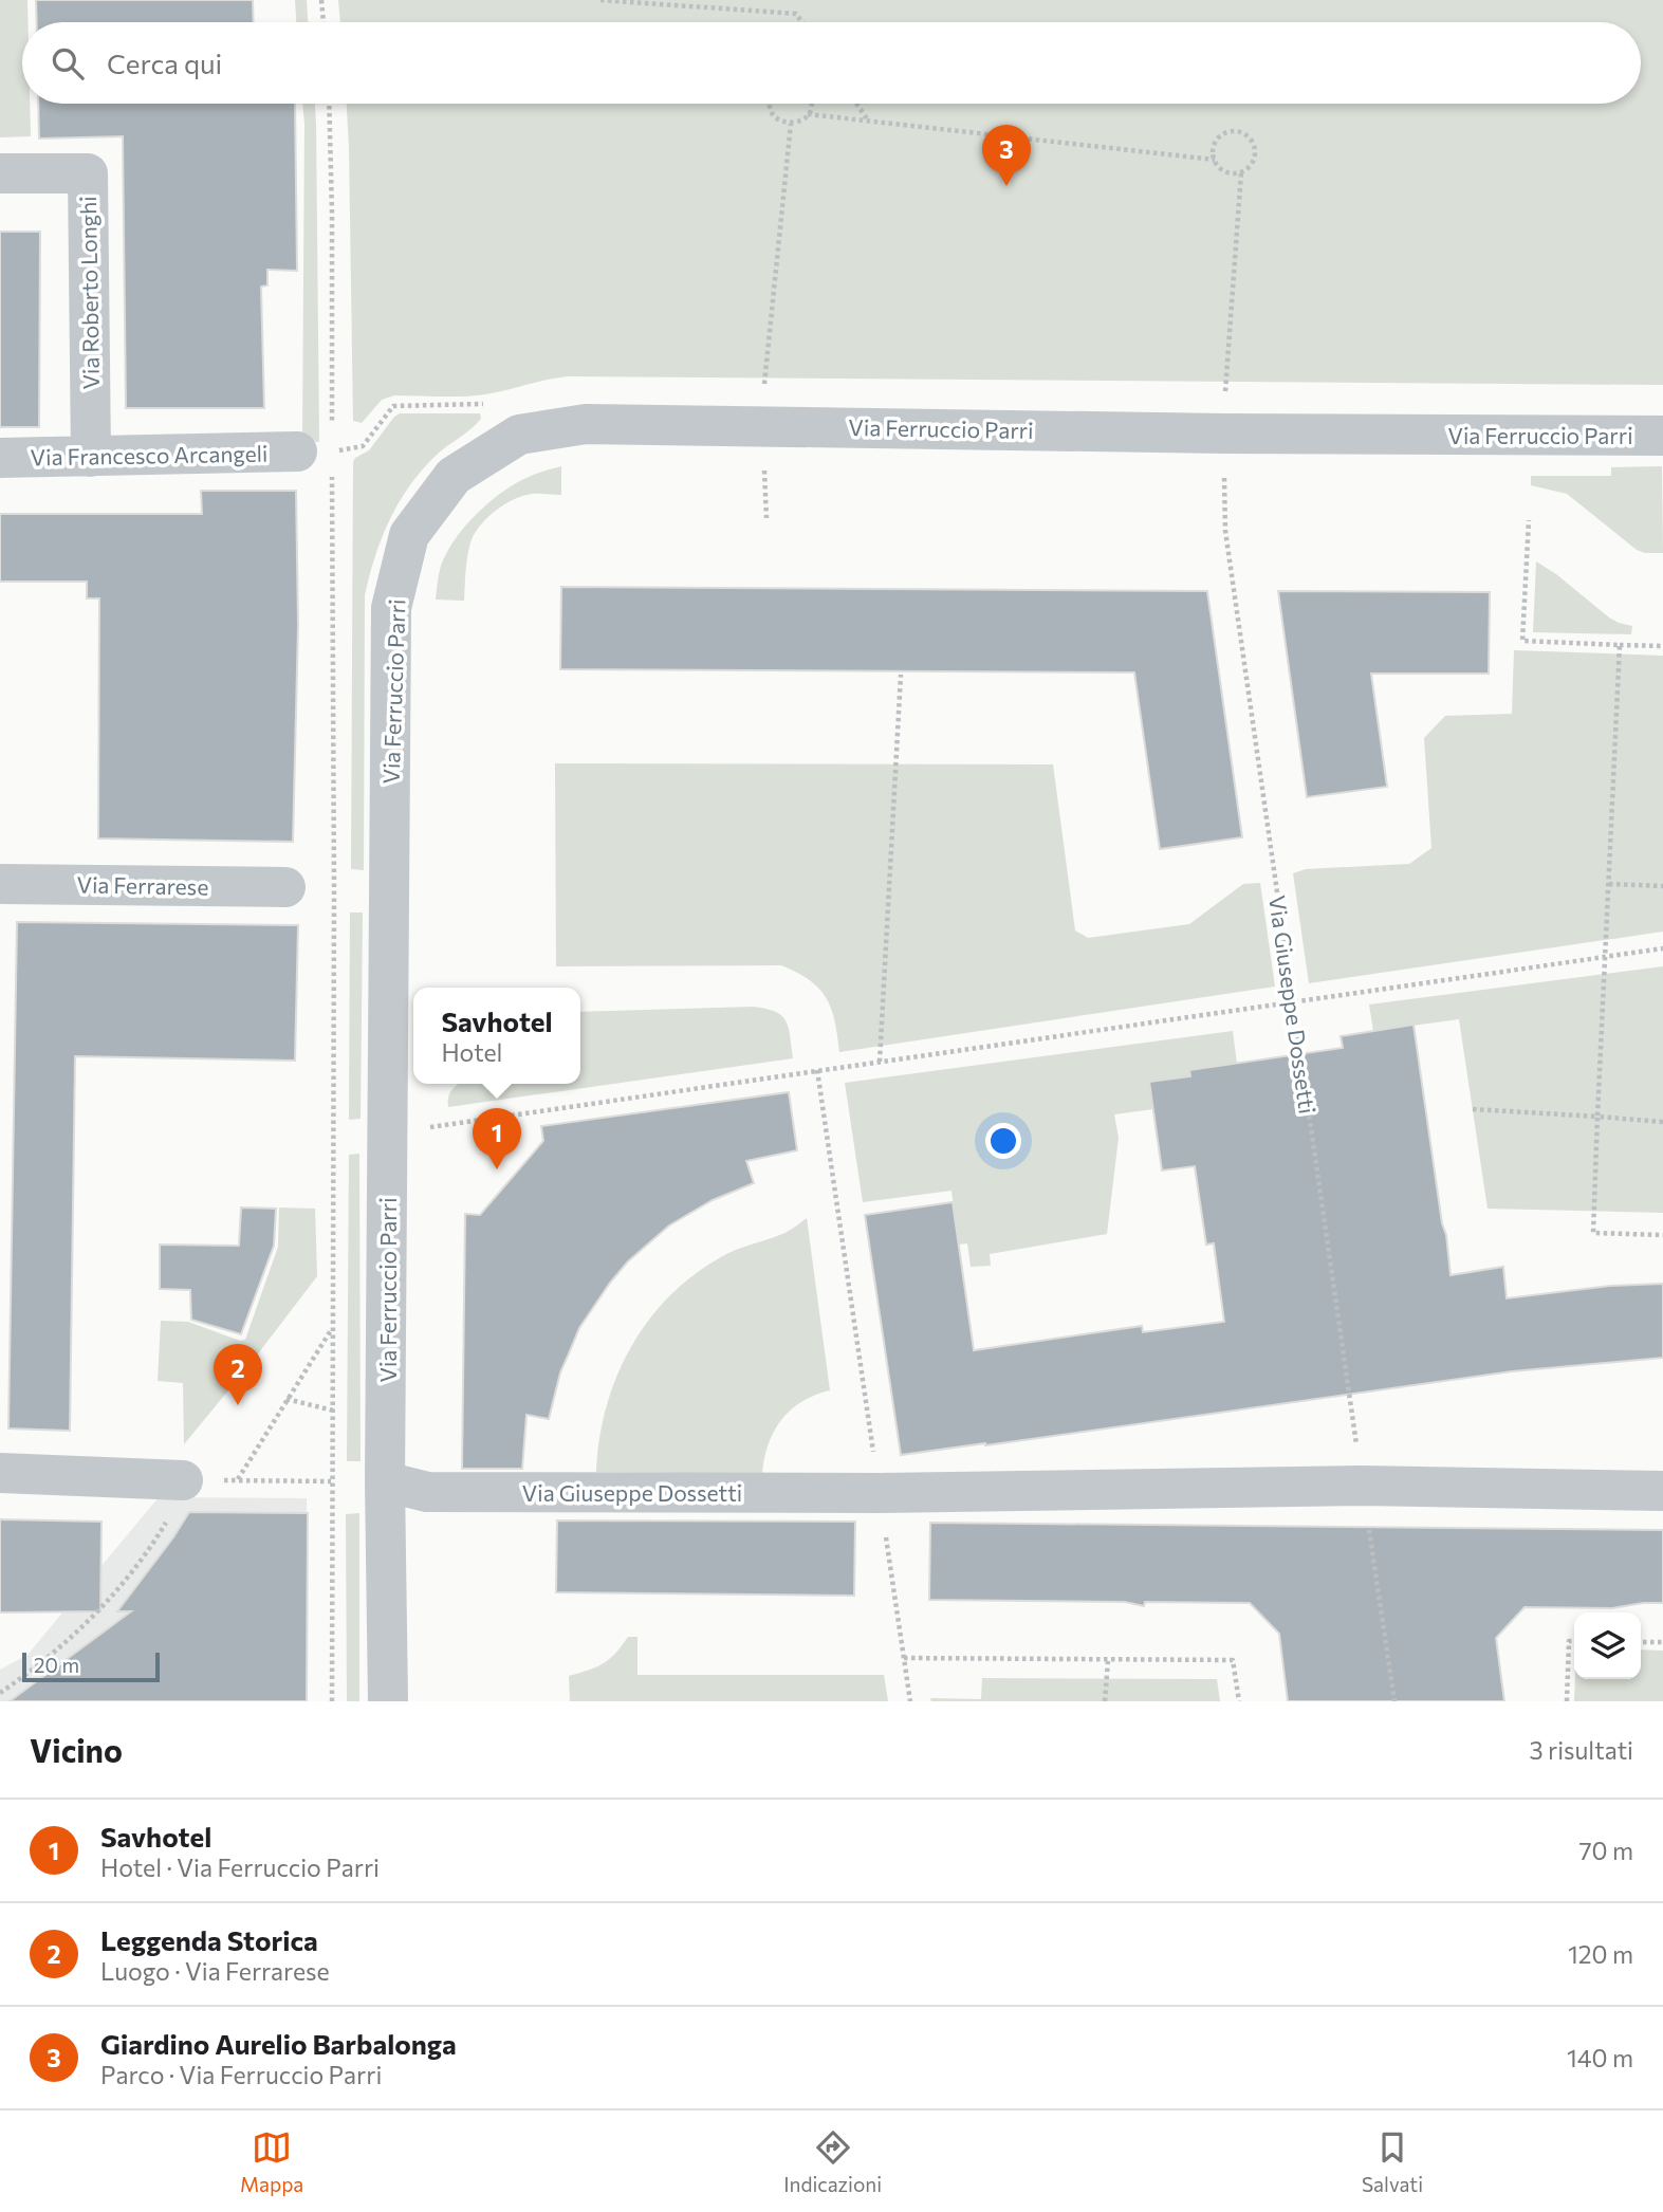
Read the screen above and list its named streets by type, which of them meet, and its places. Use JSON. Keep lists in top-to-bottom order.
{
  "streets": {
    "street": [
      "Via Roberto Longhi",
      "Via Ferruccio Parri",
      "Via Francesco Arcangeli",
      "Via Ferrarese",
      "Via Giuseppe Dossetti"
    ]
  },
  "crossings": [
    ["Via Roberto Longhi", "Via Francesco Arcangeli"],
    ["Via Ferruccio Parri", "Via Giuseppe Dossetti"]
  ],
  "scale_bar": "20 m",
  "page": {
    "search": "Cerca qui",
    "pins": ["3", "1", "2"],
    "popup": ["Savhotel", "Hotel"],
    "scale": "20 m",
    "heading": ["Vicino", "3 risultati"],
    "list": [
      {
        "mark": "1",
        "name": "Savhotel",
        "note": "Hotel · Via Ferruccio Parri",
        "value": "70 m"
      },
      {
        "mark": "2",
        "name": "Leggenda Storica",
        "note": "Luogo · Via Ferrarese",
        "value": "120 m"
      },
      {
        "mark": "3",
        "name": "Giardino Aurelio Barbalonga",
        "note": "Parco · Via Ferruccio Parri",
        "value": "140 m"
      }
    ],
    "nav": ["Mappa", "Indicazioni", "Salvati"]
  }
}
